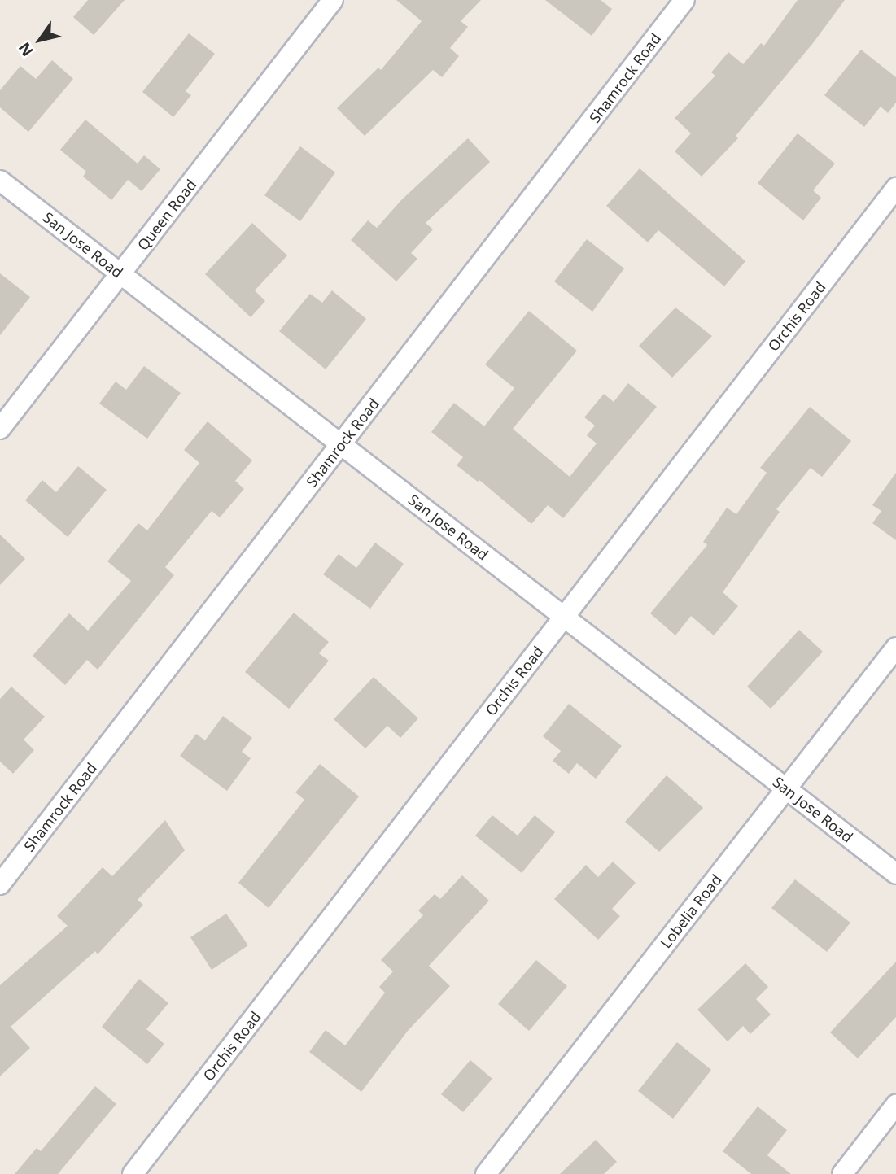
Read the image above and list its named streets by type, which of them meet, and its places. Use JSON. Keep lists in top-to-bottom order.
{
  "streets": {
    "street": [
      "Shamrock Road",
      "Queen Road",
      "San Jose Road",
      "Orchis Road",
      "Lobelia Road"
    ]
  },
  "crossings": [
    ["Shamrock Road", "San Jose Road"],
    ["Queen Road", "San Jose Road"],
    ["San Jose Road", "Orchis Road"],
    ["San Jose Road", "Lobelia Road"]
  ],
  "north": "bottom left"
}
